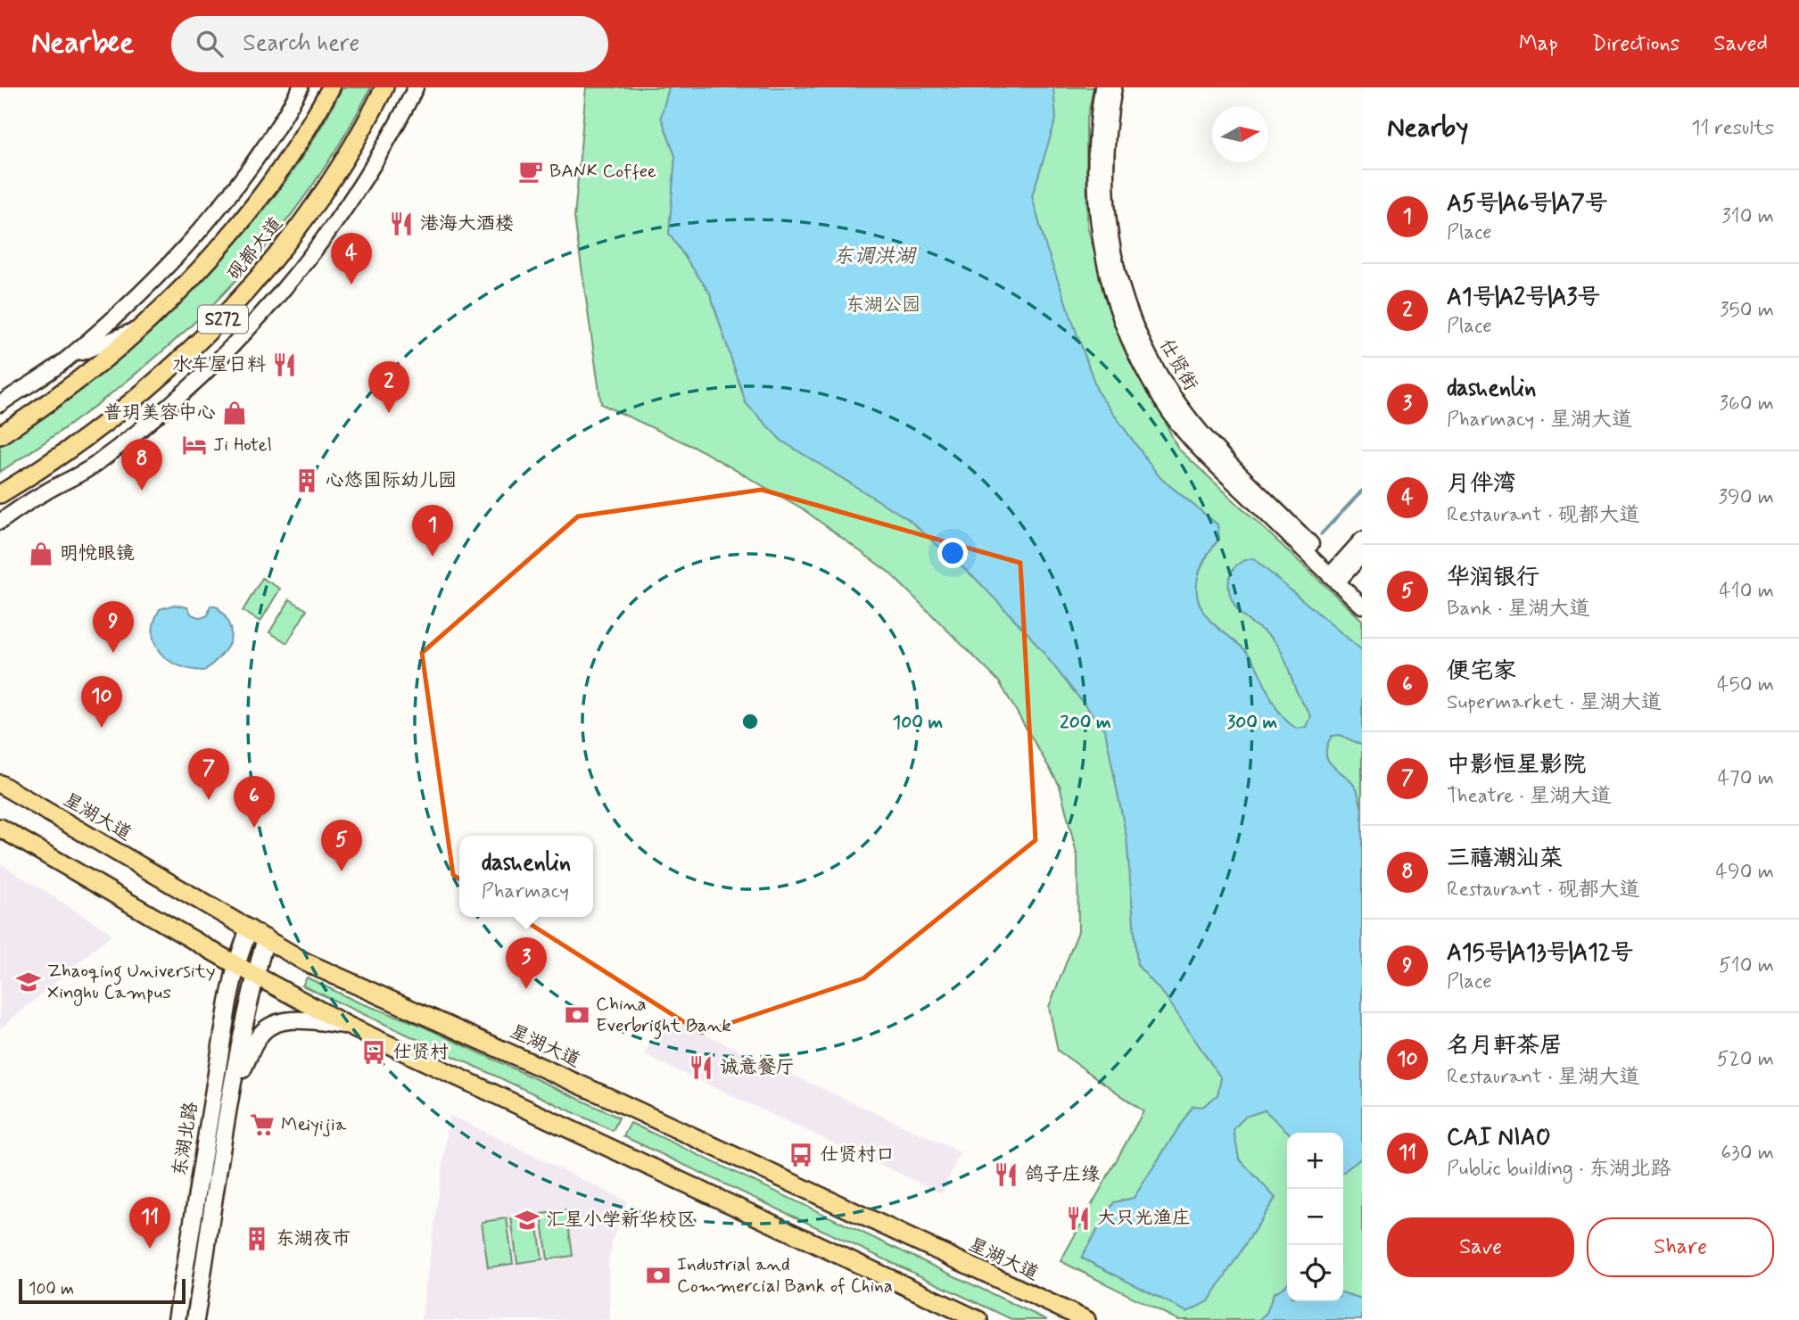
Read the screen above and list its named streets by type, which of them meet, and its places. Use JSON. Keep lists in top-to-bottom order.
{
  "streets": {
    "main road": [
      "砚都大道",
      "S272",
      "星湖大道",
      "东湖北路"
    ],
    "street": ["仕贤街"]
  },
  "crossings": [
    ["星湖大道", "东湖北路"]
  ],
  "water": ["东调洪湖"],
  "parks": ["东湖公园"],
  "places": {
    "cafe": ["BANK Coffee"],
    "restaurant": [
      "港海大酒楼",
      "水车屋日料",
      "诚意餐厅",
      "鸽子庄缘",
      "大只光渔庄"
    ],
    "shop": ["普玥美容中心", "明悦眼镜"],
    "hotel": ["Ji Hotel"],
    "building": ["心悠国际幼儿园", "东湖夜市"],
    "school or university": ["Zhaoqing University Xinghu Campus", "汇星小学新华校区"],
    "bank": ["China Everbright Bank", "Industrial and Commercial Bank of China"],
    "bus stop": ["仕贤村", "仕贤村口"],
    "supermarket": ["Meiyijia"]
  },
  "scale_bar": "100 m",
  "north": "right",
  "page": {
    "header": "Nearbee",
    "search": "Search here",
    "nav": ["Map", "Directions", "Saved"],
    "heading": ["Nearby", "11 results"],
    "list": [
      {
        "mark": "1",
        "name": "A5号|A6号|A7号",
        "note": "Place",
        "value": "310 m"
      },
      {
        "mark": "2",
        "name": "A1号|A2号|A3号",
        "note": "Place",
        "value": "350 m"
      },
      {
        "mark": "3",
        "name": "dashenlin",
        "note": "Pharmacy · 星湖大道",
        "value": "360 m"
      },
      {
        "mark": "4",
        "name": "月伴湾",
        "note": "Restaurant · 砚都大道",
        "value": "390 m"
      },
      {
        "mark": "5",
        "name": "华润银行",
        "note": "Bank · 星湖大道",
        "value": "410 m"
      },
      {
        "mark": "6",
        "name": "便宅家",
        "note": "Supermarket · 星湖大道",
        "value": "450 m"
      },
      {
        "mark": "7",
        "name": "中影恒星影院",
        "note": "Theatre · 星湖大道",
        "value": "470 m"
      },
      {
        "mark": "8",
        "name": "三禧潮汕菜",
        "note": "Restaurant · 砚都大道",
        "value": "490 m"
      },
      {
        "mark": "9",
        "name": "A15号|A13号|A12号",
        "note": "Place",
        "value": "510 m"
      },
      {
        "mark": "10",
        "name": "名月軒茶居",
        "note": "Restaurant · 星湖大道",
        "value": "520 m"
      },
      {
        "mark": "11",
        "name": "CAI NIAO",
        "note": "Public building · 东湖北路",
        "value": "630 m"
      }
    ],
    "pins": [
      "4",
      "2",
      "8",
      "1",
      "9",
      "10",
      "7",
      "6",
      "5",
      "3",
      "11"
    ],
    "popup": ["dashenlin", "Pharmacy"],
    "map_buttons": ["+", "−"],
    "buttons": ["Save", "Share"],
    "scale": "100 m"
  },
  "rings": ["100 m", "200 m", "300 m"]
}
